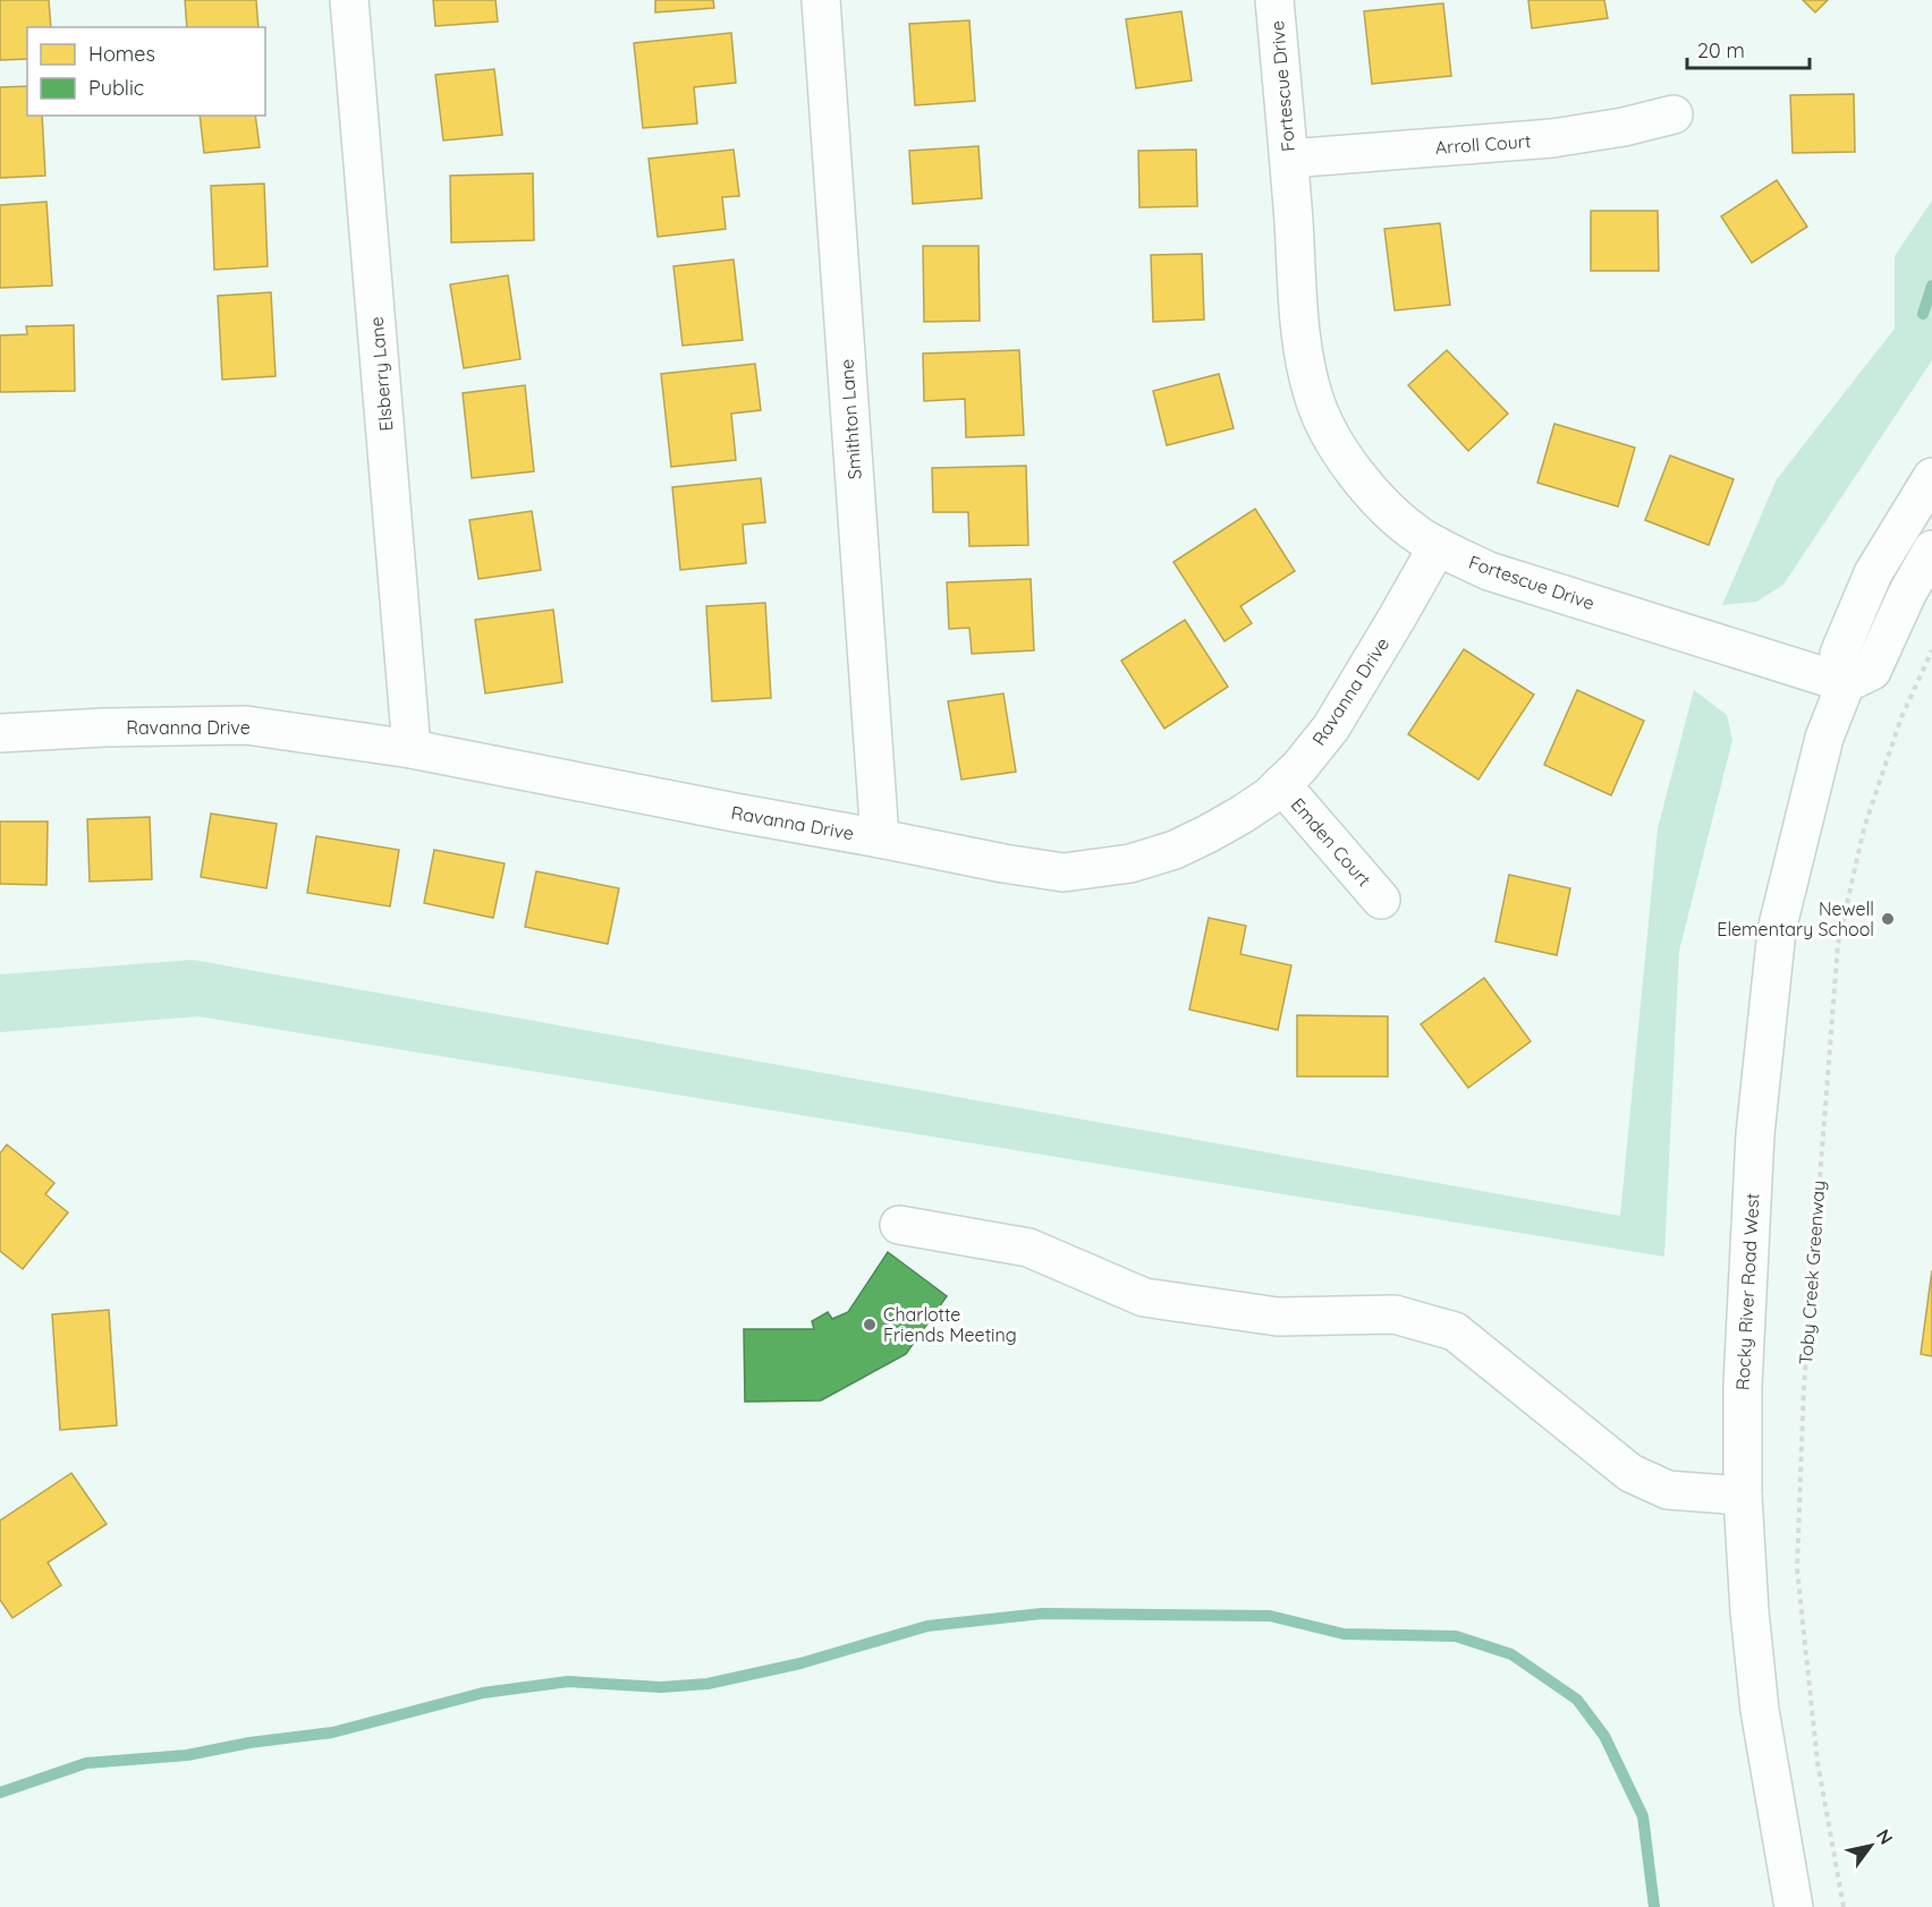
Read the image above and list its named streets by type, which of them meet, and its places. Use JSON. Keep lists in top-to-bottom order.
{
  "streets": {
    "street": [
      "Fortescue Drive",
      "Arroll Court",
      "Elsberry Lane",
      "Smithton Lane",
      "Ravanna Drive",
      "Emden Court",
      "Rocky River Road West"
    ],
    "path": ["Toby Creek Greenway"]
  },
  "crossings": [
    ["Fortescue Drive", "Arroll Court"],
    ["Fortescue Drive", "Ravanna Drive"],
    ["Fortescue Drive", "Rocky River Road West"],
    ["Elsberry Lane", "Ravanna Drive"],
    ["Smithton Lane", "Ravanna Drive"],
    ["Ravanna Drive", "Emden Court"]
  ],
  "places": ["Newell Elementary School", "Charlotte Friends Meeting"],
  "legend": ["Homes", "Public"],
  "scale_bar": "20 m",
  "north": "top right"
}
